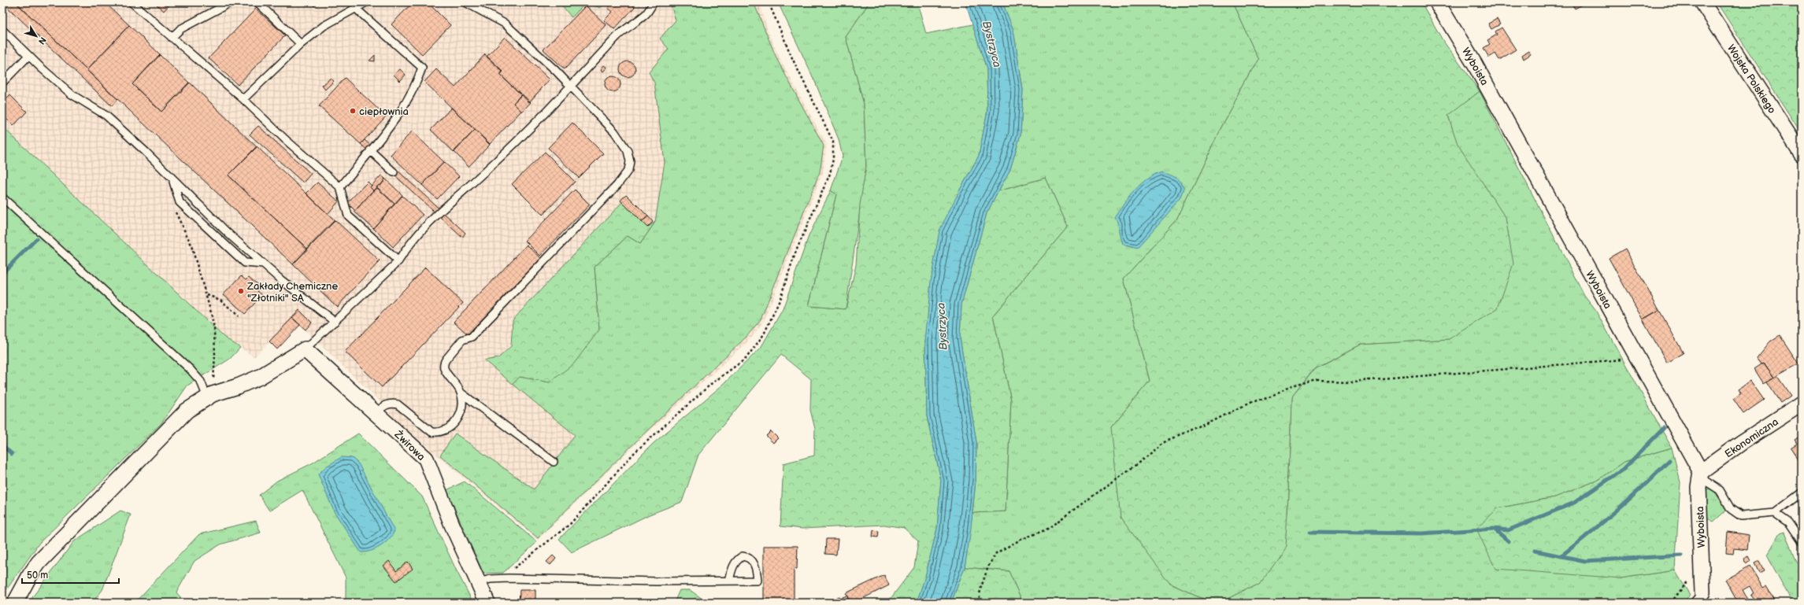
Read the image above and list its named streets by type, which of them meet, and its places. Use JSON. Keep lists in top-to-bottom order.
{
  "streets": {
    "street": [
      "Wyboista",
      "Wojska Polskiego",
      "Ekonomiczna",
      "Żwirowa"
    ]
  },
  "crossings": [
    ["Wyboista", "Ekonomiczna"]
  ],
  "water": ["Bystrzyca"],
  "places": ["ciepłownia", "Zakłady Chemiczne \"Złotniki\" SA"],
  "scale_bar": "50 m",
  "north": "bottom right"
}
